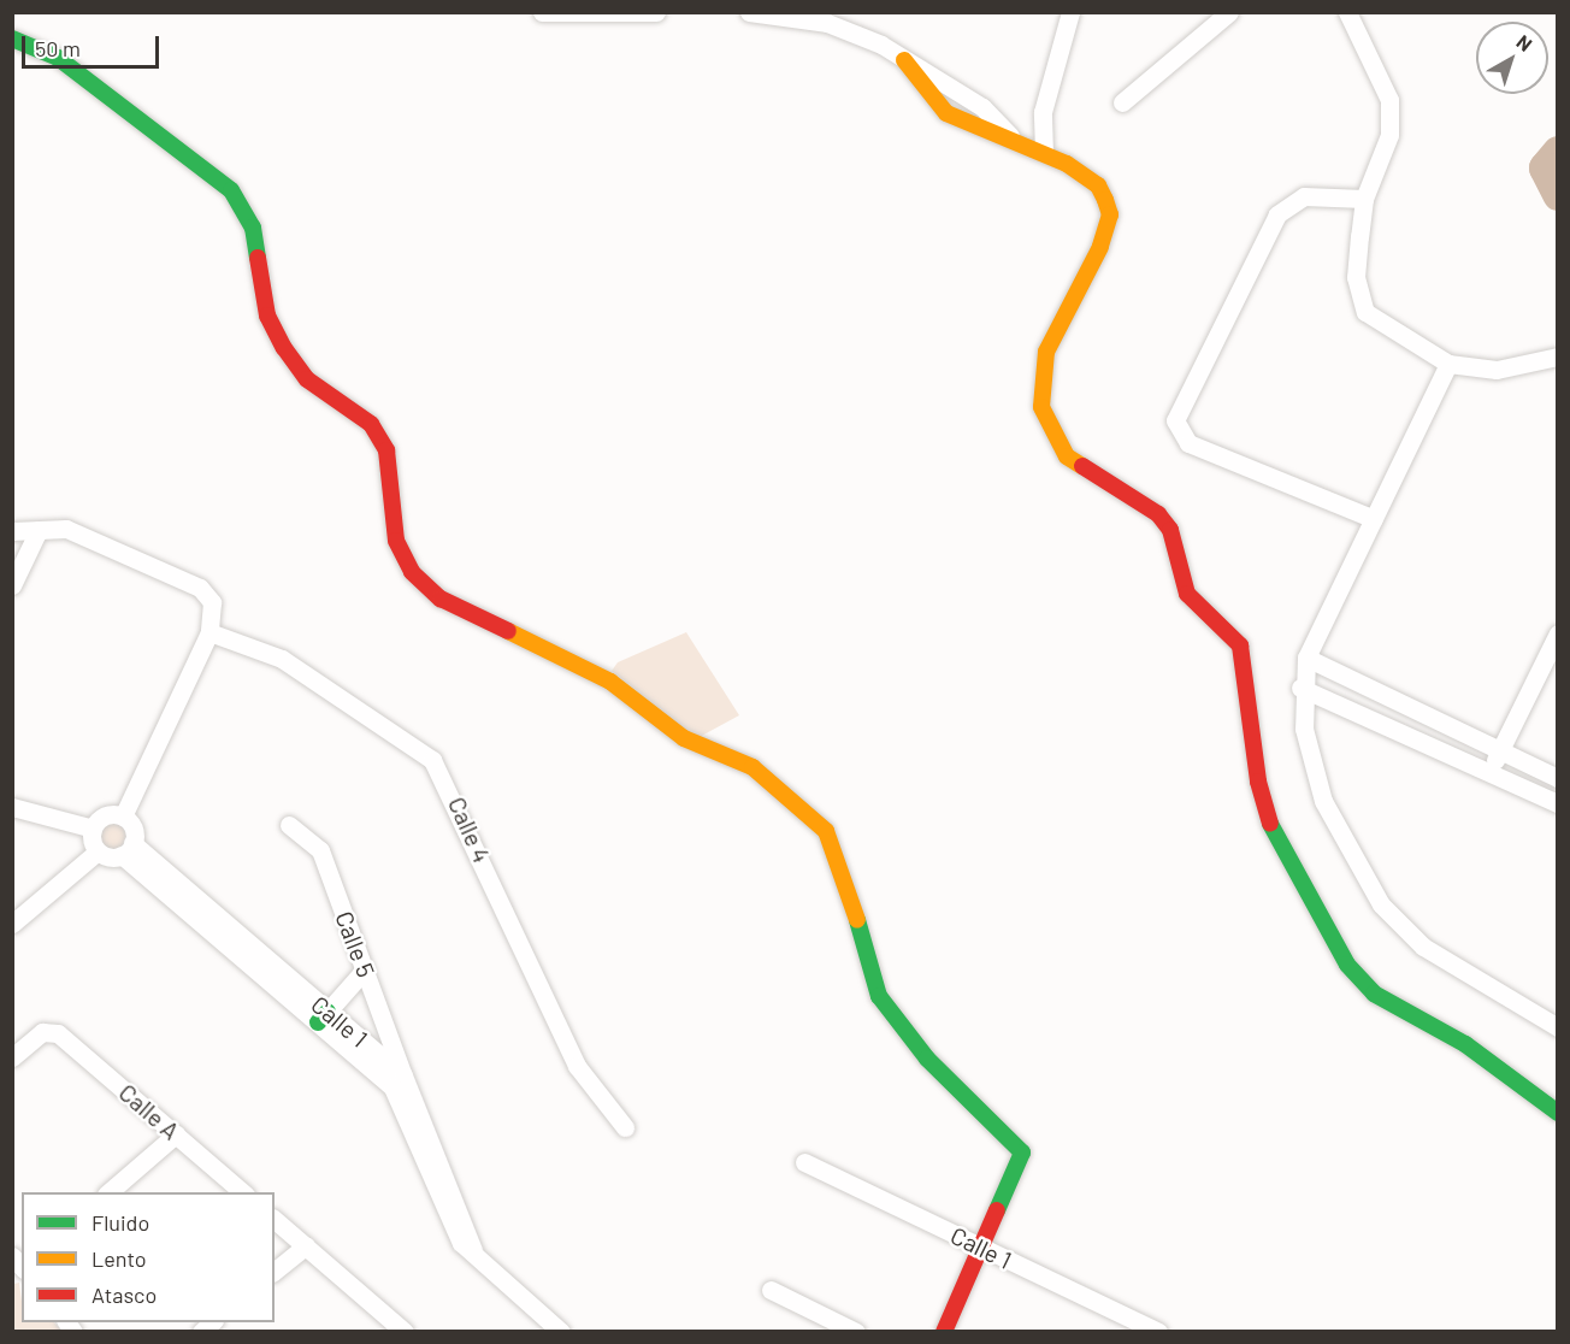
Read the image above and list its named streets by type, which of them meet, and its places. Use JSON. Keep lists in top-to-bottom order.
{
  "streets": {
    "street": [
      "Calle 4",
      "Calle 5",
      "Calle 1",
      "Calle A"
    ]
  },
  "crossings": [
    ["Calle 5", "Calle 1"]
  ],
  "legend": ["Fluido", "Lento", "Atasco"],
  "scale_bar": "50 m",
  "north": "top right"
}
